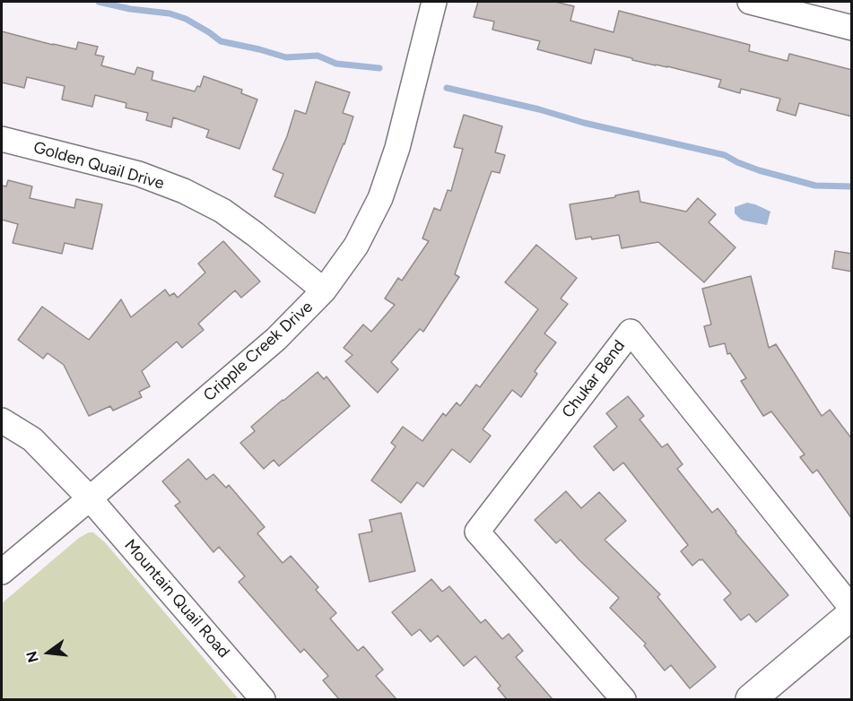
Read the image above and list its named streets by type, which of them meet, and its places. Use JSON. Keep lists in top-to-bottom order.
{
  "streets": {
    "street": [
      "Golden Quail Drive",
      "Cripple Creek Drive",
      "Chukar Bend",
      "Mountain Quail Road"
    ]
  },
  "crossings": [
    ["Golden Quail Drive", "Cripple Creek Drive"],
    ["Cripple Creek Drive", "Mountain Quail Road"]
  ],
  "north": "left"
}
